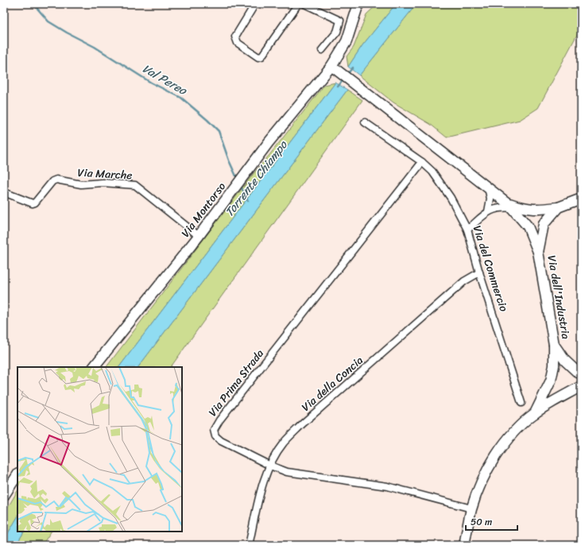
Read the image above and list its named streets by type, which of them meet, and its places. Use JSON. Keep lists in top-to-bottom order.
{
  "streets": {
    "main road": ["Via Montorso", "Via dell'Industria"],
    "street": [
      "Via Marche",
      "Via del Commercio",
      "Via Prima Strada",
      "Via della Concia"
    ]
  },
  "crossings": [
    ["Via Marche", "Via Montorso"],
    ["Via del Commercio", "Via Prima Strada"],
    ["Via del Commercio", "Via della Concia"],
    ["Via Prima Strada", "Via della Concia"]
  ],
  "water": ["Val Pereo", "Torrente Chiampo"],
  "scale_bar": "50 m"
}
